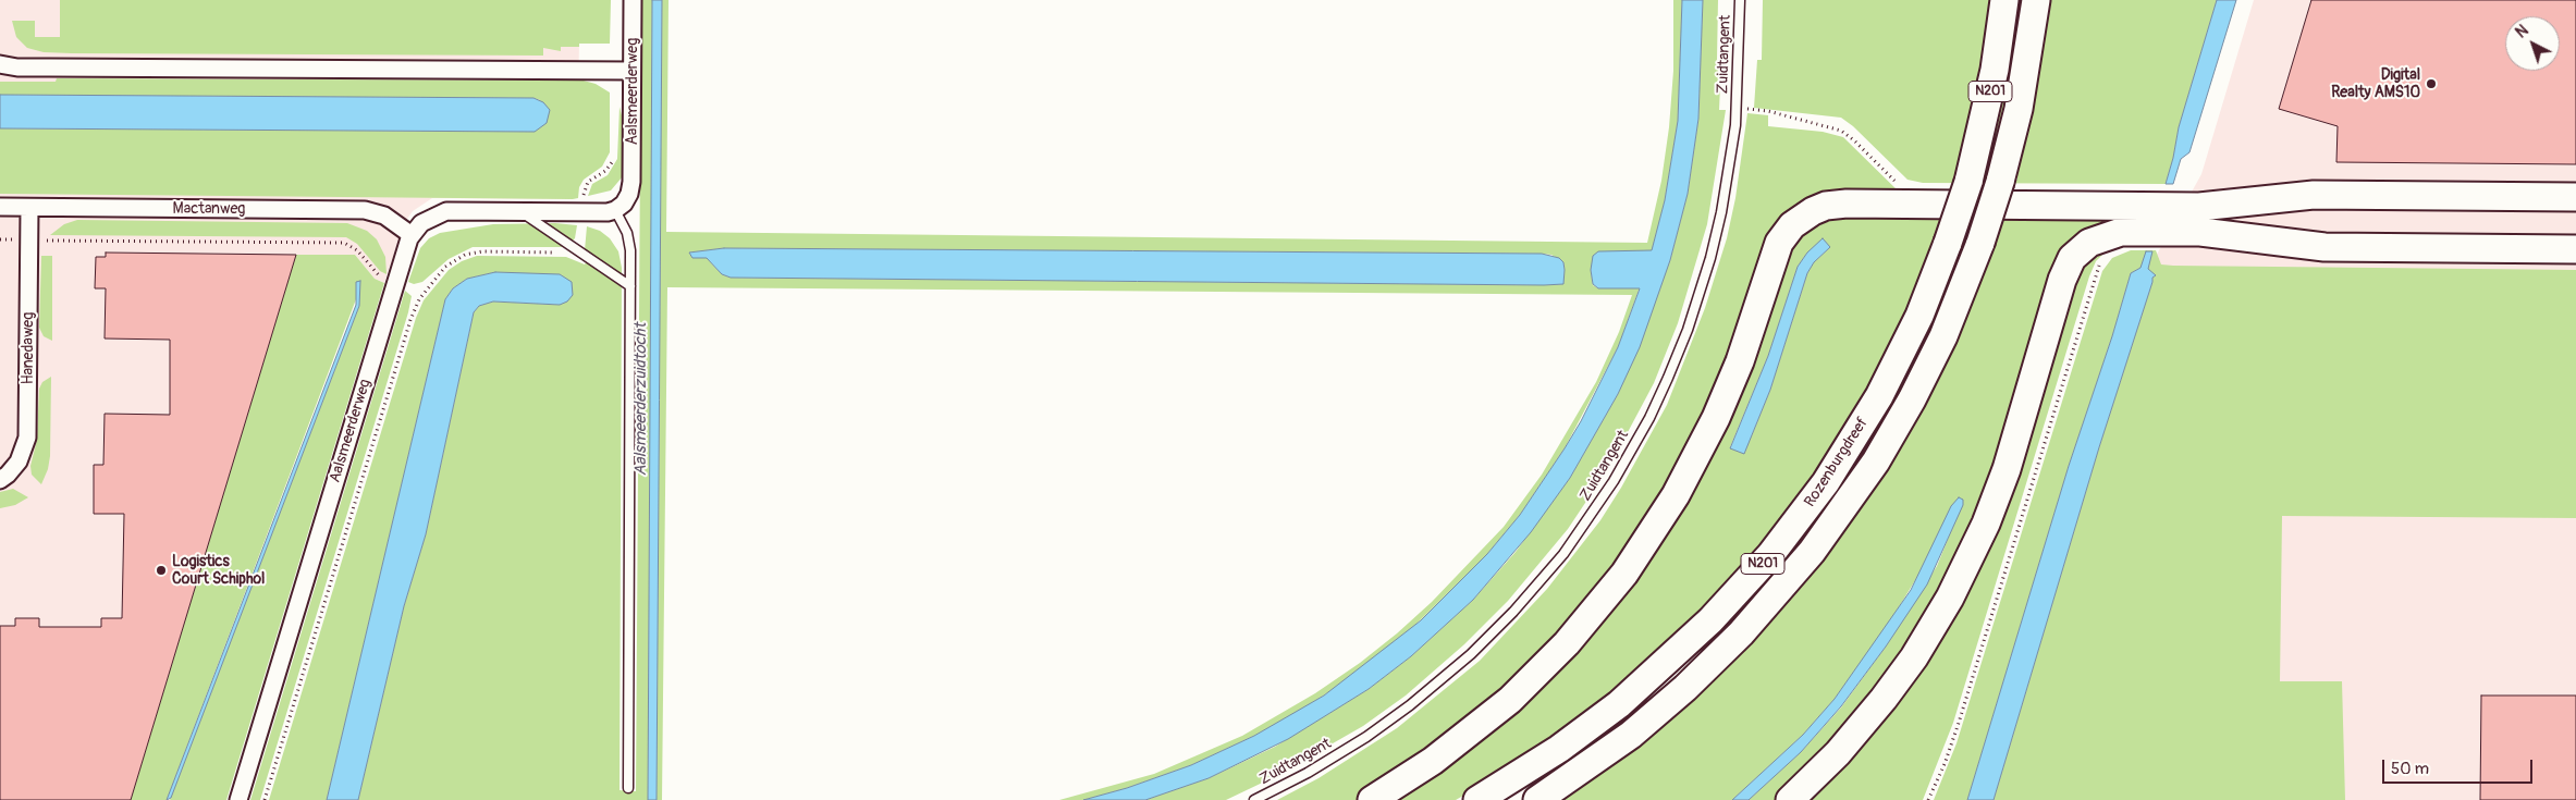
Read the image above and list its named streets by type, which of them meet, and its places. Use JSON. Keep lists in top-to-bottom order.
{
  "streets": {
    "highway": ["N201", "Rozenburgdreef"],
    "street": ["Aalsmeerderweg", "Mactanweg", "Hanedaweg"],
    "lane": ["Zuidtangent"]
  },
  "crossings": [
    ["Aalsmeerderweg", "Mactanweg"],
    ["Mactanweg", "Hanedaweg"]
  ],
  "water": ["Aalsmeerderzuidtocht"],
  "places": ["Digital Realty AMS10", "Logistics Court Schiphol"],
  "scale_bar": "50 m",
  "north": "top left"
}
